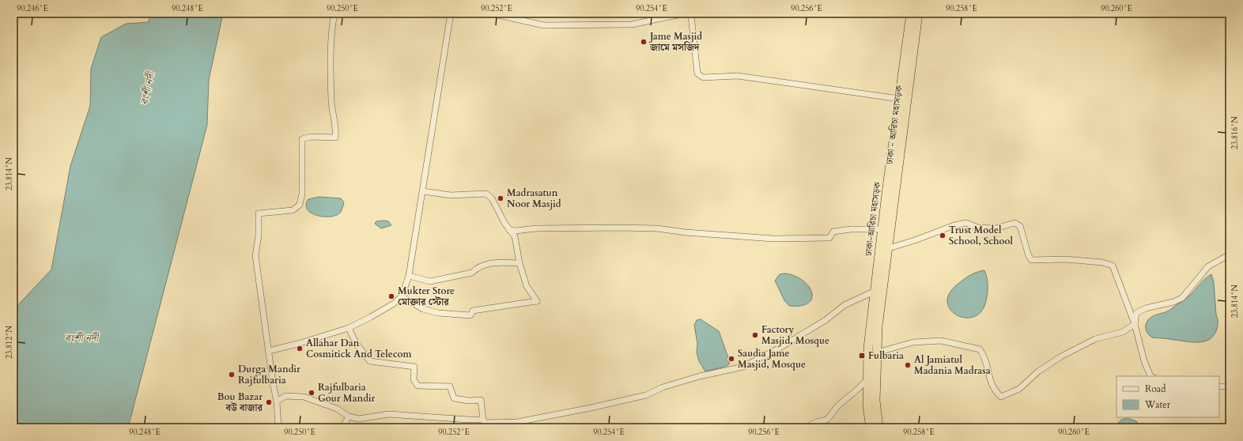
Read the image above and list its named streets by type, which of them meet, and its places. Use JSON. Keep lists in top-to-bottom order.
{
  "streets": {
    "highway": ["ঢাকা - আরিচা মহাসড়ক", "ঢাকা-আরিচা মহাসড়ক"]
  },
  "water": ["বংশী নদী"],
  "places": {
    "other": [
      "Jame Masjid জামে মসজিদ",
      "Madrasatun Noor Masjid",
      "Trust Model School, School",
      "Mukter Store মোক্তার স্টোর",
      "Factory Masjid, Mosque",
      "Allahar Dan Cosmitick And Telecom",
      "Saudia Jame Masjid, Mosque",
      "Al Jamiatul Madania Madrasa",
      "Durga Mandir Rajfulbaria",
      "Rajfulbaria Gour Mandir",
      "Bou Bazar বউ বাজার"
    ],
    "transit": ["Fulbaria"]
  },
  "legend": ["Road", "Water"],
  "coordinates": [
    "90.246°E",
    "90.248°E",
    "90.250°E",
    "90.252°E",
    "90.254°E",
    "90.256°E",
    "90.258°E",
    "90.260°E",
    "23.816°N",
    "23.814°N",
    "23.812°N"
  ]
}
